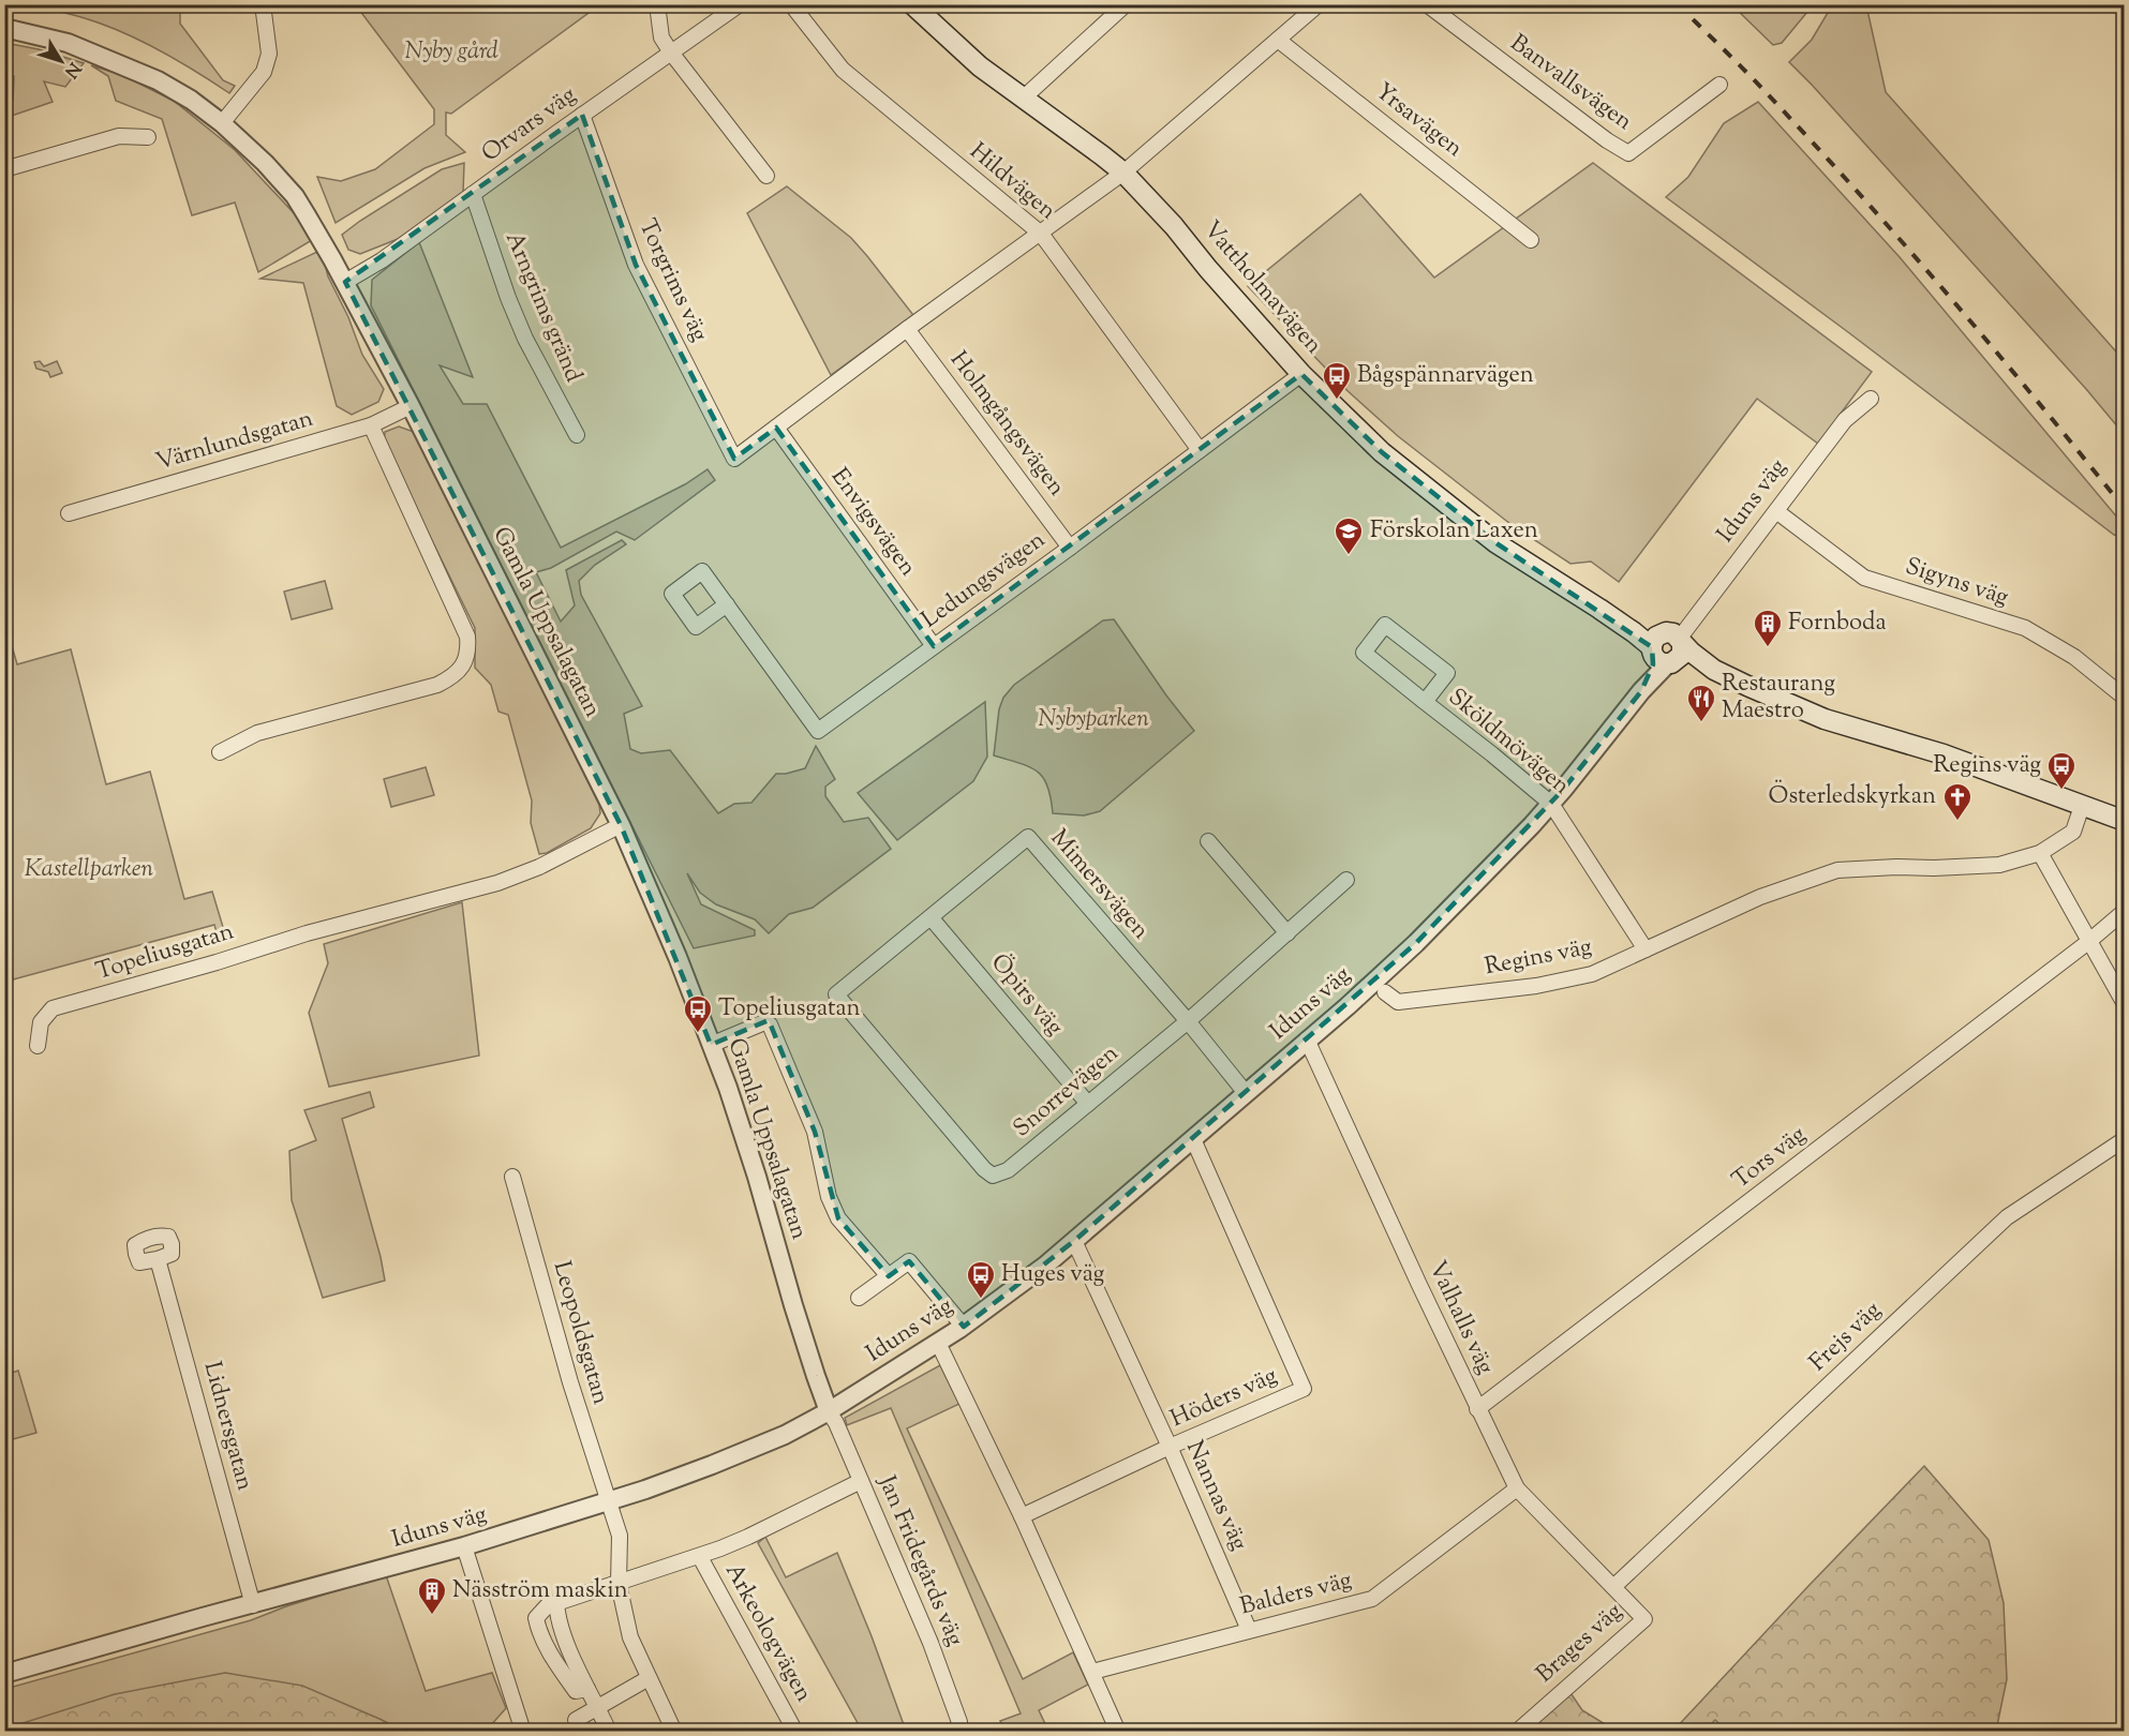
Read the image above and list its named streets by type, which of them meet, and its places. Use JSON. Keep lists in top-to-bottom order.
{
  "streets": {
    "main road": ["Vattholmavägen"],
    "street": [
      "Banvallsvägen",
      "Yrsavägen",
      "Orvars väg",
      "Hildvägen",
      "Torgrims väg",
      "Arngrims gränd",
      "Holmgångsvägen",
      "Värnlundsgatan",
      "Iduns väg",
      "Envigsvägen",
      "Ledungsvägen",
      "Sigyns väg",
      "Gamla Uppsalagatan",
      "Sköldmövägen",
      "Mimersvägen",
      "Topeliusgatan",
      "Regins väg",
      "Öpirs väg",
      "Snorrevägen",
      "Tors väg",
      "Valhalls väg",
      "Leopoldsgatan",
      "Frejs väg",
      "Höders väg",
      "Lidnersgatan",
      "Nannas väg",
      "Jan Fridegårds väg",
      "Balders väg",
      "Arkeologvägen",
      "Brages väg"
    ]
  },
  "crossings": [
    ["Orvars väg", "Torgrims väg"],
    ["Orvars väg", "Arngrims gränd"],
    ["Orvars väg", "Gamla Uppsalagatan"],
    ["Hildvägen", "Ledungsvägen"],
    ["Torgrims väg", "Envigsvägen"],
    ["Vattholmavägen", "Iduns väg"],
    ["Vattholmavägen", "Ledungsvägen"],
    ["Vattholmavägen", "Regins väg"],
    ["Holmgångsvägen", "Ledungsvägen"],
    ["Värnlundsgatan", "Gamla Uppsalagatan"],
    ["Iduns väg", "Sigyns väg"],
    ["Iduns väg", "Gamla Uppsalagatan"],
    ["Iduns väg", "Sköldmövägen"],
    ["Iduns väg", "Mimersvägen"],
    ["Iduns väg", "Valhalls väg"],
    ["Iduns väg", "Leopoldsgatan"],
    ["Iduns väg", "Höders väg"],
    ["Iduns väg", "Lidnersgatan"],
    ["Iduns väg", "Nannas väg"],
    ["Iduns väg", "Jan Fridegårds väg"],
    ["Envigsvägen", "Ledungsvägen"],
    ["Gamla Uppsalagatan", "Topeliusgatan"],
    ["Gamla Uppsalagatan", "Jan Fridegårds väg"],
    ["Sköldmövägen", "Regins väg"],
    ["Mimersvägen", "Öpirs väg"],
    ["Mimersvägen", "Snorrevägen"],
    ["Öpirs väg", "Snorrevägen"],
    ["Tors väg", "Valhalls väg"],
    ["Valhalls väg", "Frejs väg"],
    ["Valhalls väg", "Balders väg"],
    ["Valhalls väg", "Brages väg"],
    ["Leopoldsgatan", "Arkeologvägen"],
    ["Frejs väg", "Brages väg"],
    ["Höders väg", "Nannas väg"],
    ["Nannas väg", "Balders väg"],
    ["Jan Fridegårds väg", "Arkeologvägen"]
  ],
  "parks": ["Nyby gård", "Nybyparken", "Kastellparken"],
  "places": {
    "bus stop": [
      "Bågspännarvägen",
      "Regins väg",
      "Topeliusgatan",
      "Huges väg"
    ],
    "school or university": ["Förskolan Laxen"],
    "building": ["Fornboda", "Näsström maskin"],
    "restaurant": ["Restaurang Maestro"],
    "church": ["Österledskyrkan"]
  },
  "north": "bottom right"
}
